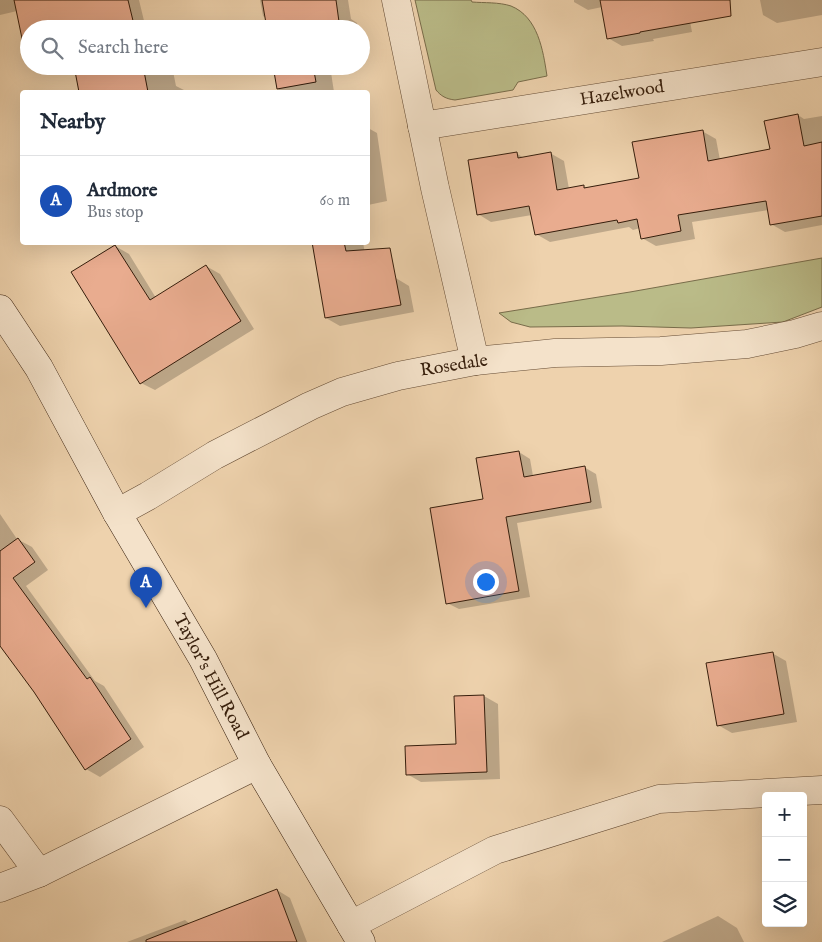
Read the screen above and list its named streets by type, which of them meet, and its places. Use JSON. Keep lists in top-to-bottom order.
{
  "streets": {
    "street": ["Hazelwood", "Rosedale", "Taylor's Hill Road"]
  },
  "crossings": [
    ["Rosedale", "Taylor's Hill Road"]
  ],
  "page": {
    "search": "Search here",
    "heading": "Nearby",
    "list": [
      {
        "mark": "A",
        "name": "Ardmore",
        "note": "Bus stop",
        "value": "60 m"
      }
    ],
    "pins": "A",
    "map_buttons": ["+", "−"]
  }
}
